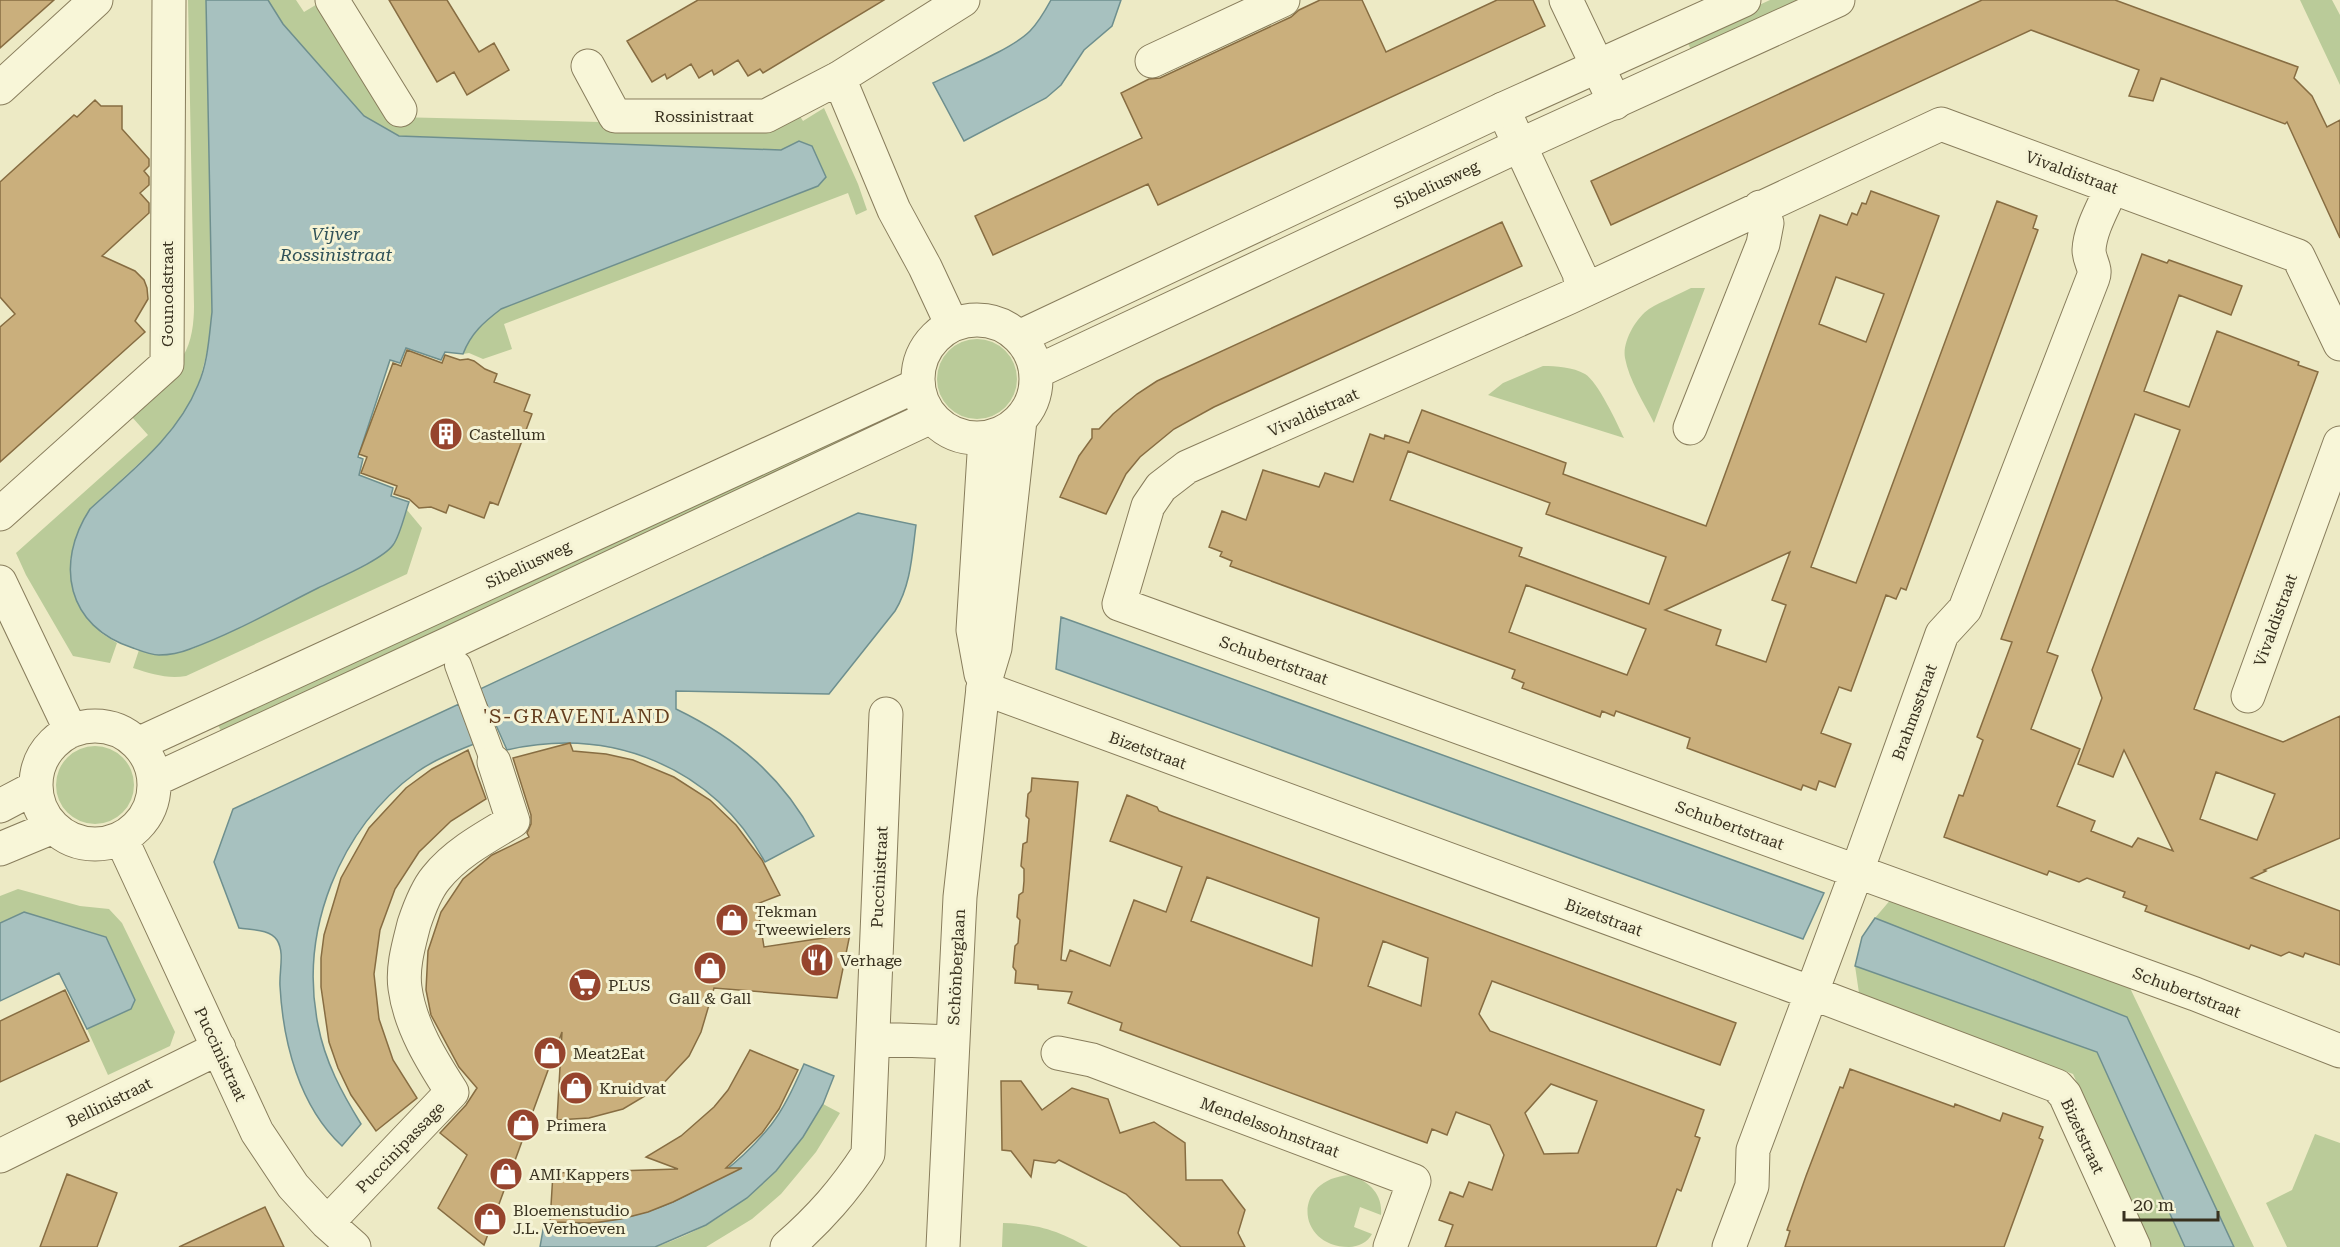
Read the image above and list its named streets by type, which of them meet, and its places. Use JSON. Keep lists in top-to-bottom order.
{
  "streets": {
    "street": [
      "Rossinistraat",
      "Vivaldistraat",
      "Sibeliusweg",
      "Gounodstraat",
      "Schubertstraat",
      "Brahmsstraat",
      "Bizetstraat",
      "Puccinistraat",
      "Schönberglaan",
      "Bellinistraat",
      "Mendelssohnstraat",
      "Puccinipassage"
    ]
  },
  "crossings": [
    ["Vivaldistraat", "Schubertstraat"],
    ["Vivaldistraat", "Brahmsstraat"],
    ["Sibeliusweg", "Puccinistraat"],
    ["Sibeliusweg", "Schönberglaan"],
    ["Schubertstraat", "Brahmsstraat"],
    ["Brahmsstraat", "Bizetstraat"],
    ["Bizetstraat", "Schönberglaan"],
    ["Puccinistraat", "Bellinistraat"],
    ["Puccinistraat", "Puccinipassage"]
  ],
  "districts": ["'S-GRAVENLAND"],
  "water": ["Vijver Rossinistraat"],
  "places": {
    "building": ["Castellum"],
    "shop": [
      "Tekman Tweewielers",
      "Gall & Gall",
      "Meat2Eat",
      "Kruidvat",
      "Primera",
      "AMI Kappers",
      "Bloemenstudio J.L. Verhoeven"
    ],
    "restaurant": ["Verhage"],
    "supermarket": ["PLUS"]
  },
  "scale_bar": "20 m"
}
